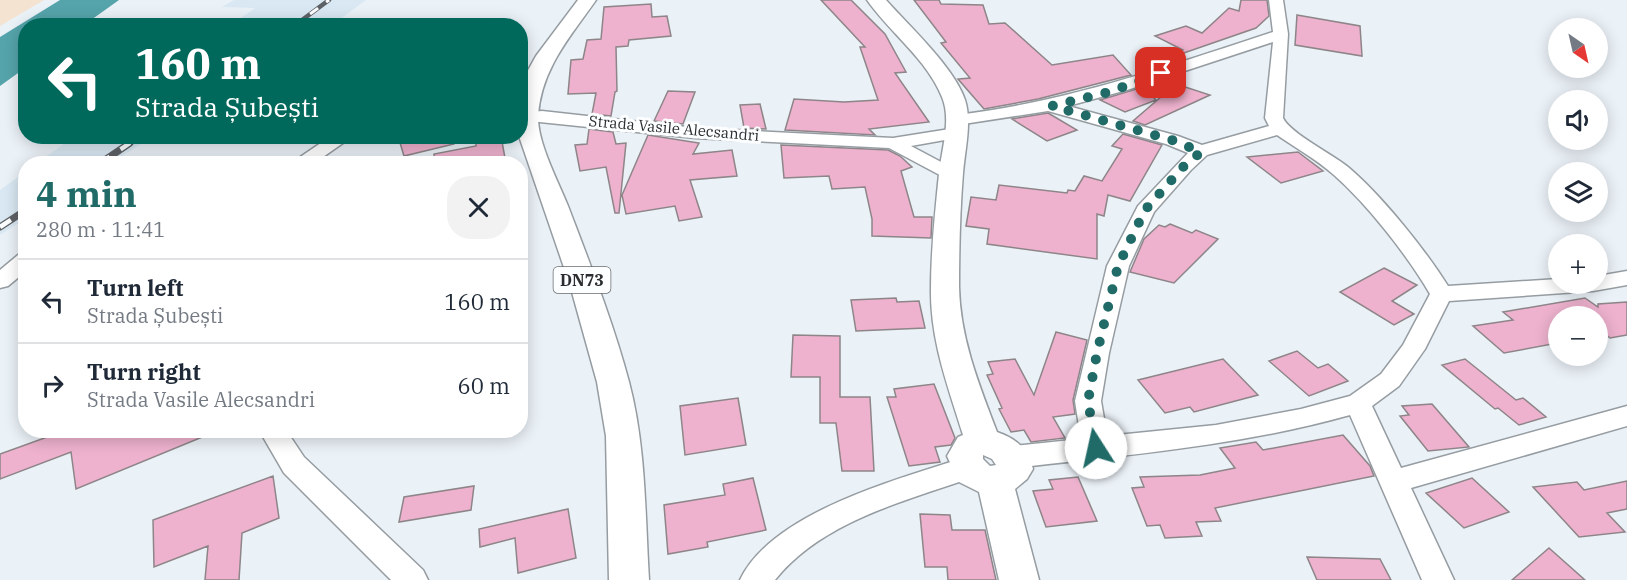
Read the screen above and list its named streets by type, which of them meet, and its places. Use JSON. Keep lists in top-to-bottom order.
{
  "streets": {
    "main road": ["DN73"],
    "street": ["Strada Vasile Alecsandri"]
  },
  "north": "bottom right",
  "page": {
    "map_buttons": ["+", "−"],
    "turn": ["160 m", "Strada Șubești"],
    "heading": ["4 min", "280 m · 11:41"],
    "list": [
      {
        "name": "Turn left",
        "note": "Strada Șubești",
        "value": "160 m"
      },
      {
        "name": "Turn right",
        "note": "Strada Vasile Alecsandri",
        "value": "60 m"
      }
    ]
  }
}
